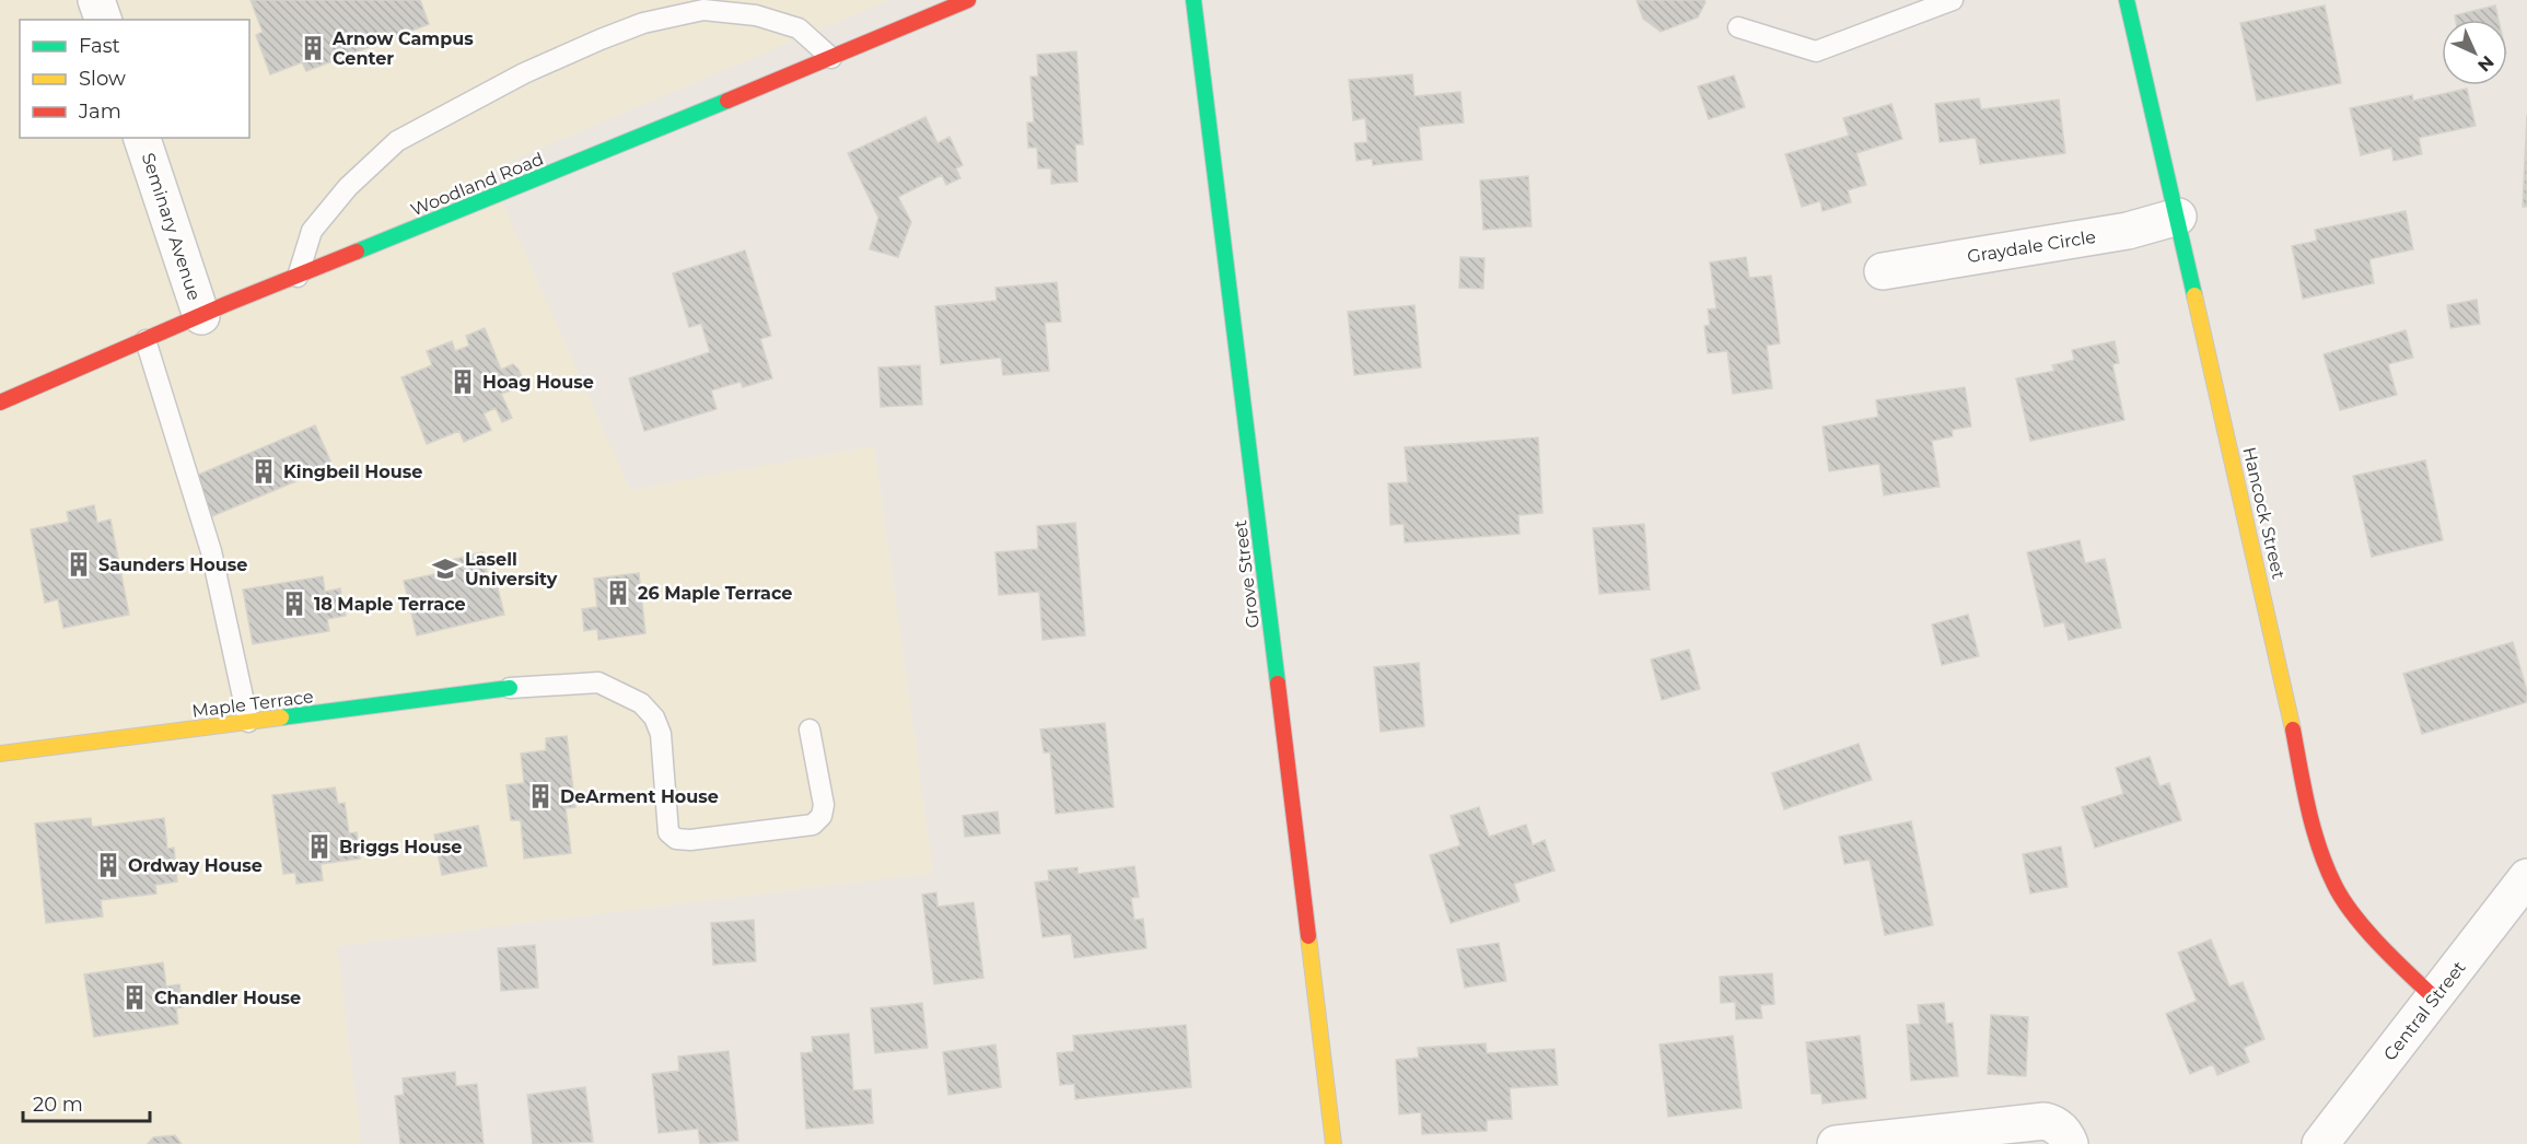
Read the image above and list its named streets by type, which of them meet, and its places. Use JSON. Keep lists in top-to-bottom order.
{
  "streets": {
    "street": [
      "Woodland Road",
      "Seminary Avenue",
      "Graydale Circle",
      "Hancock Street",
      "Grove Street",
      "Maple Terrace",
      "Central Street"
    ]
  },
  "crossings": [
    ["Woodland Road", "Seminary Avenue"],
    ["Graydale Circle", "Hancock Street"],
    ["Hancock Street", "Central Street"]
  ],
  "places": {
    "building": [
      "Arnow Campus Center",
      "Hoag House",
      "Kingbeil House",
      "Saunders House",
      "26 Maple Terrace",
      "18 Maple Terrace",
      "DeArment House",
      "Briggs House",
      "Ordway House",
      "Chandler House"
    ],
    "school or university": ["Lasell University"]
  },
  "legend": ["Fast", "Slow", "Jam"],
  "scale_bar": "20 m",
  "north": "bottom right"
}
